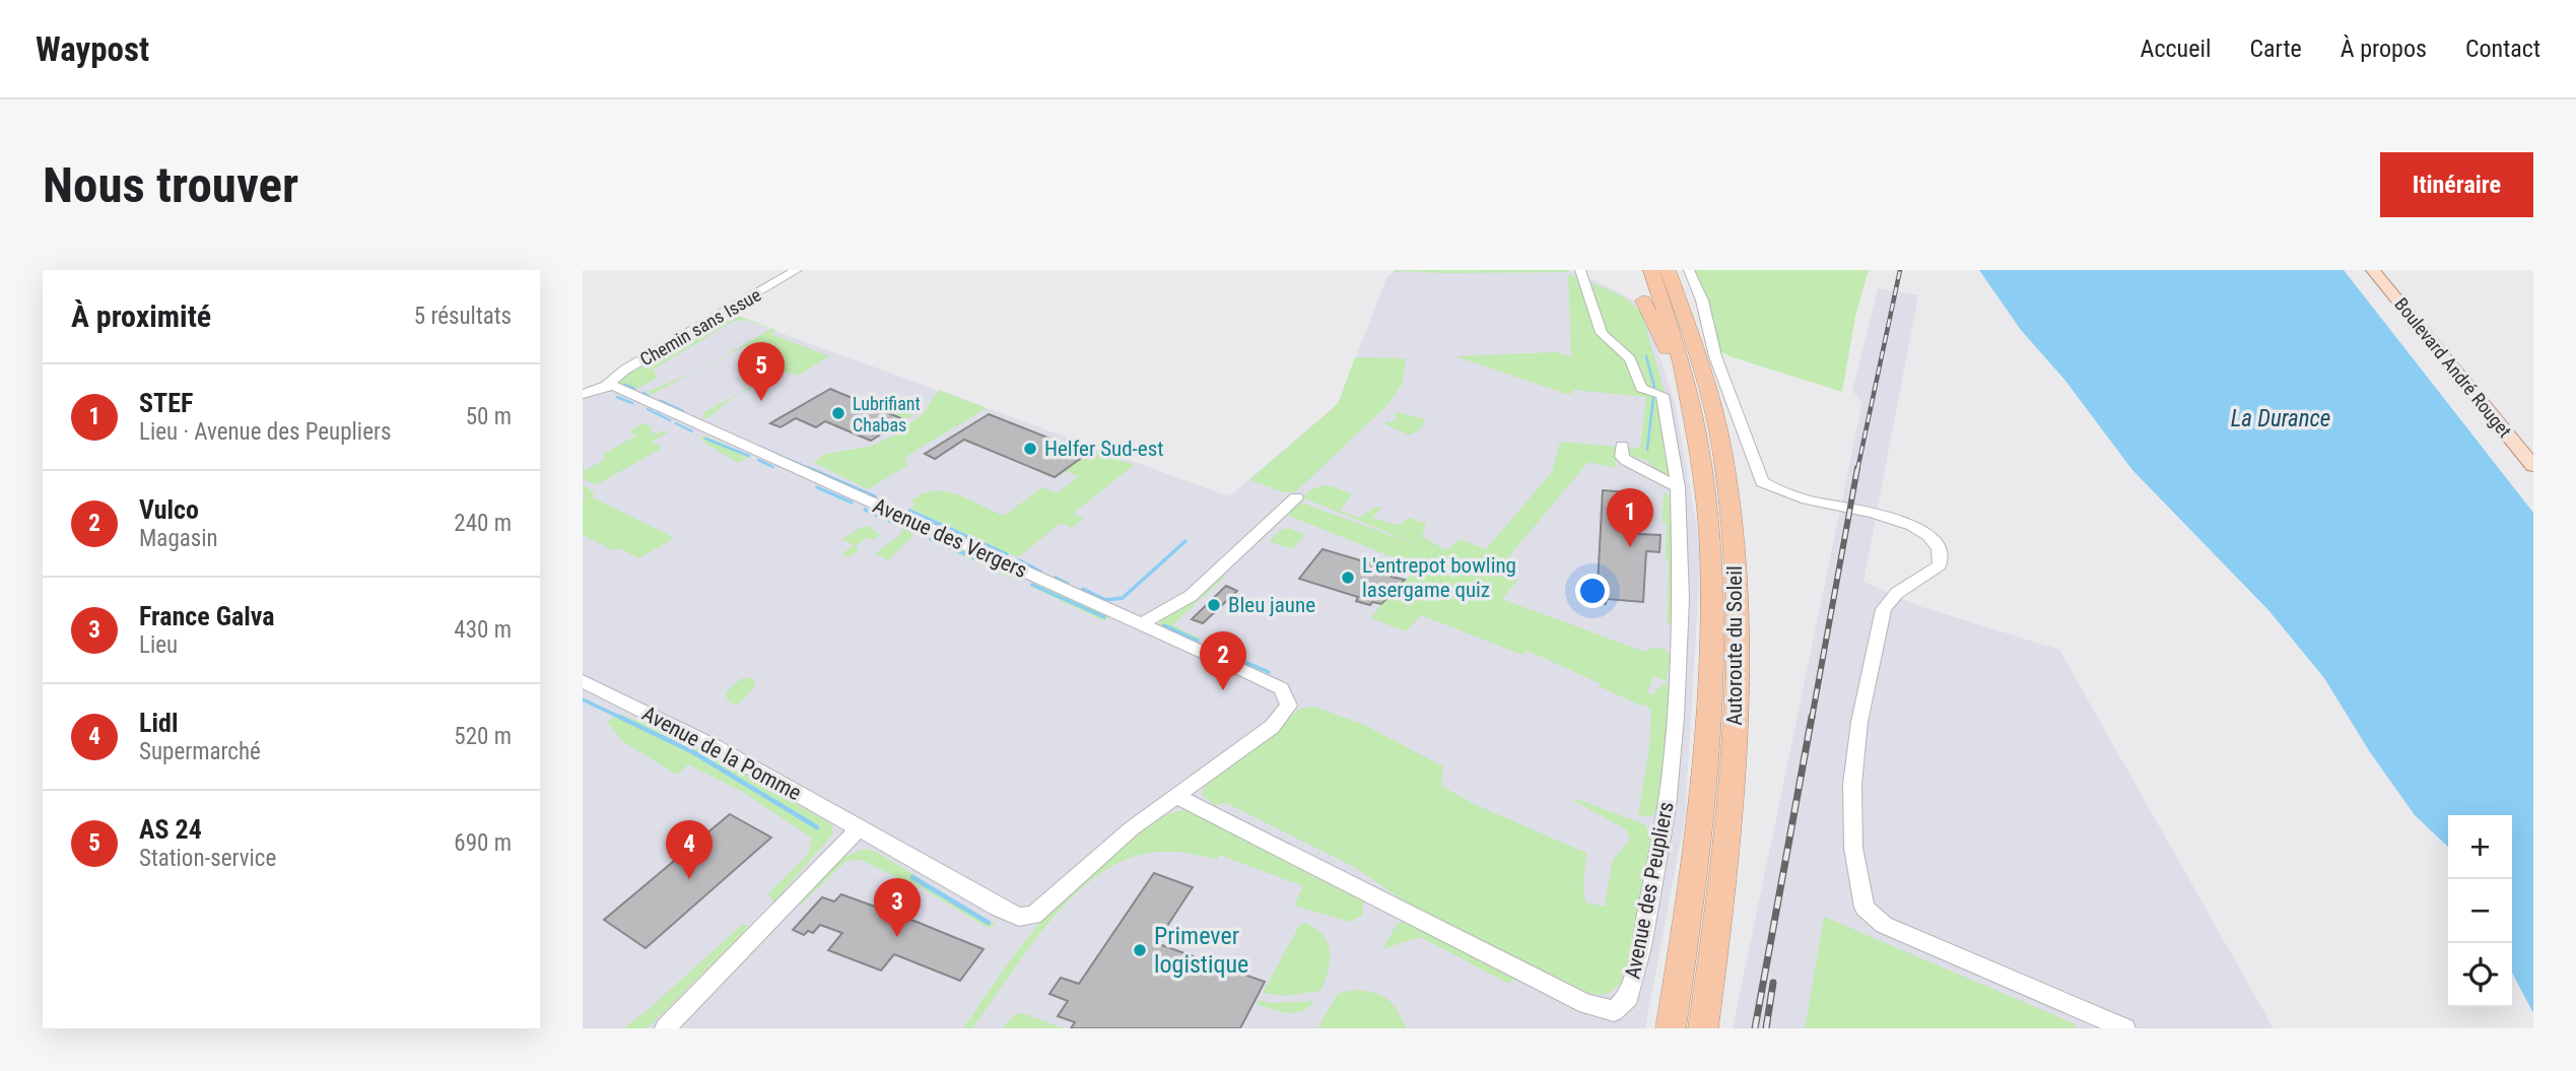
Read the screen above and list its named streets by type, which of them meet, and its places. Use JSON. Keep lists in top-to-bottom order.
{
  "streets": {
    "highway": ["Autoroute du Soleil"],
    "main road": ["Boulevard André Rouget"],
    "street": [
      "Chemin sans Issue",
      "Avenue des Vergers",
      "Avenue de la Pomme",
      "Avenue des Peupliers"
    ]
  },
  "crossings": [
    ["Chemin sans Issue", "Avenue des Vergers"],
    ["Avenue des Vergers", "Avenue de la Pomme"],
    ["Avenue des Vergers", "Avenue des Peupliers"],
    ["Avenue de la Pomme", "Avenue des Peupliers"]
  ],
  "water": ["La Durance"],
  "places": [
    "Lubrifiant Chabas",
    "Helfer Sud-est",
    "L'entrepot bowling lasergame quiz",
    "Bleu jaune",
    "Primever logistique"
  ],
  "page": {
    "header": "Waypost",
    "nav": [
      "Accueil",
      "Carte",
      "À propos",
      "Contact"
    ],
    "buttons": "Itinéraire",
    "title": "Nous trouver",
    "heading": ["À proximité", "5 résultats"],
    "pins": [
      "5",
      "1",
      "2",
      "4",
      "3"
    ],
    "list": [
      {
        "mark": "1",
        "name": "STEF",
        "note": "Lieu · Avenue des Peupliers",
        "value": "50 m"
      },
      {
        "mark": "2",
        "name": "Vulco",
        "note": "Magasin",
        "value": "240 m"
      },
      {
        "mark": "3",
        "name": "France Galva",
        "note": "Lieu",
        "value": "430 m"
      },
      {
        "mark": "4",
        "name": "Lidl",
        "note": "Supermarché",
        "value": "520 m"
      },
      {
        "mark": "5",
        "name": "AS 24",
        "note": "Station-service",
        "value": "690 m"
      }
    ],
    "map_buttons": ["+", "−"]
  }
}
